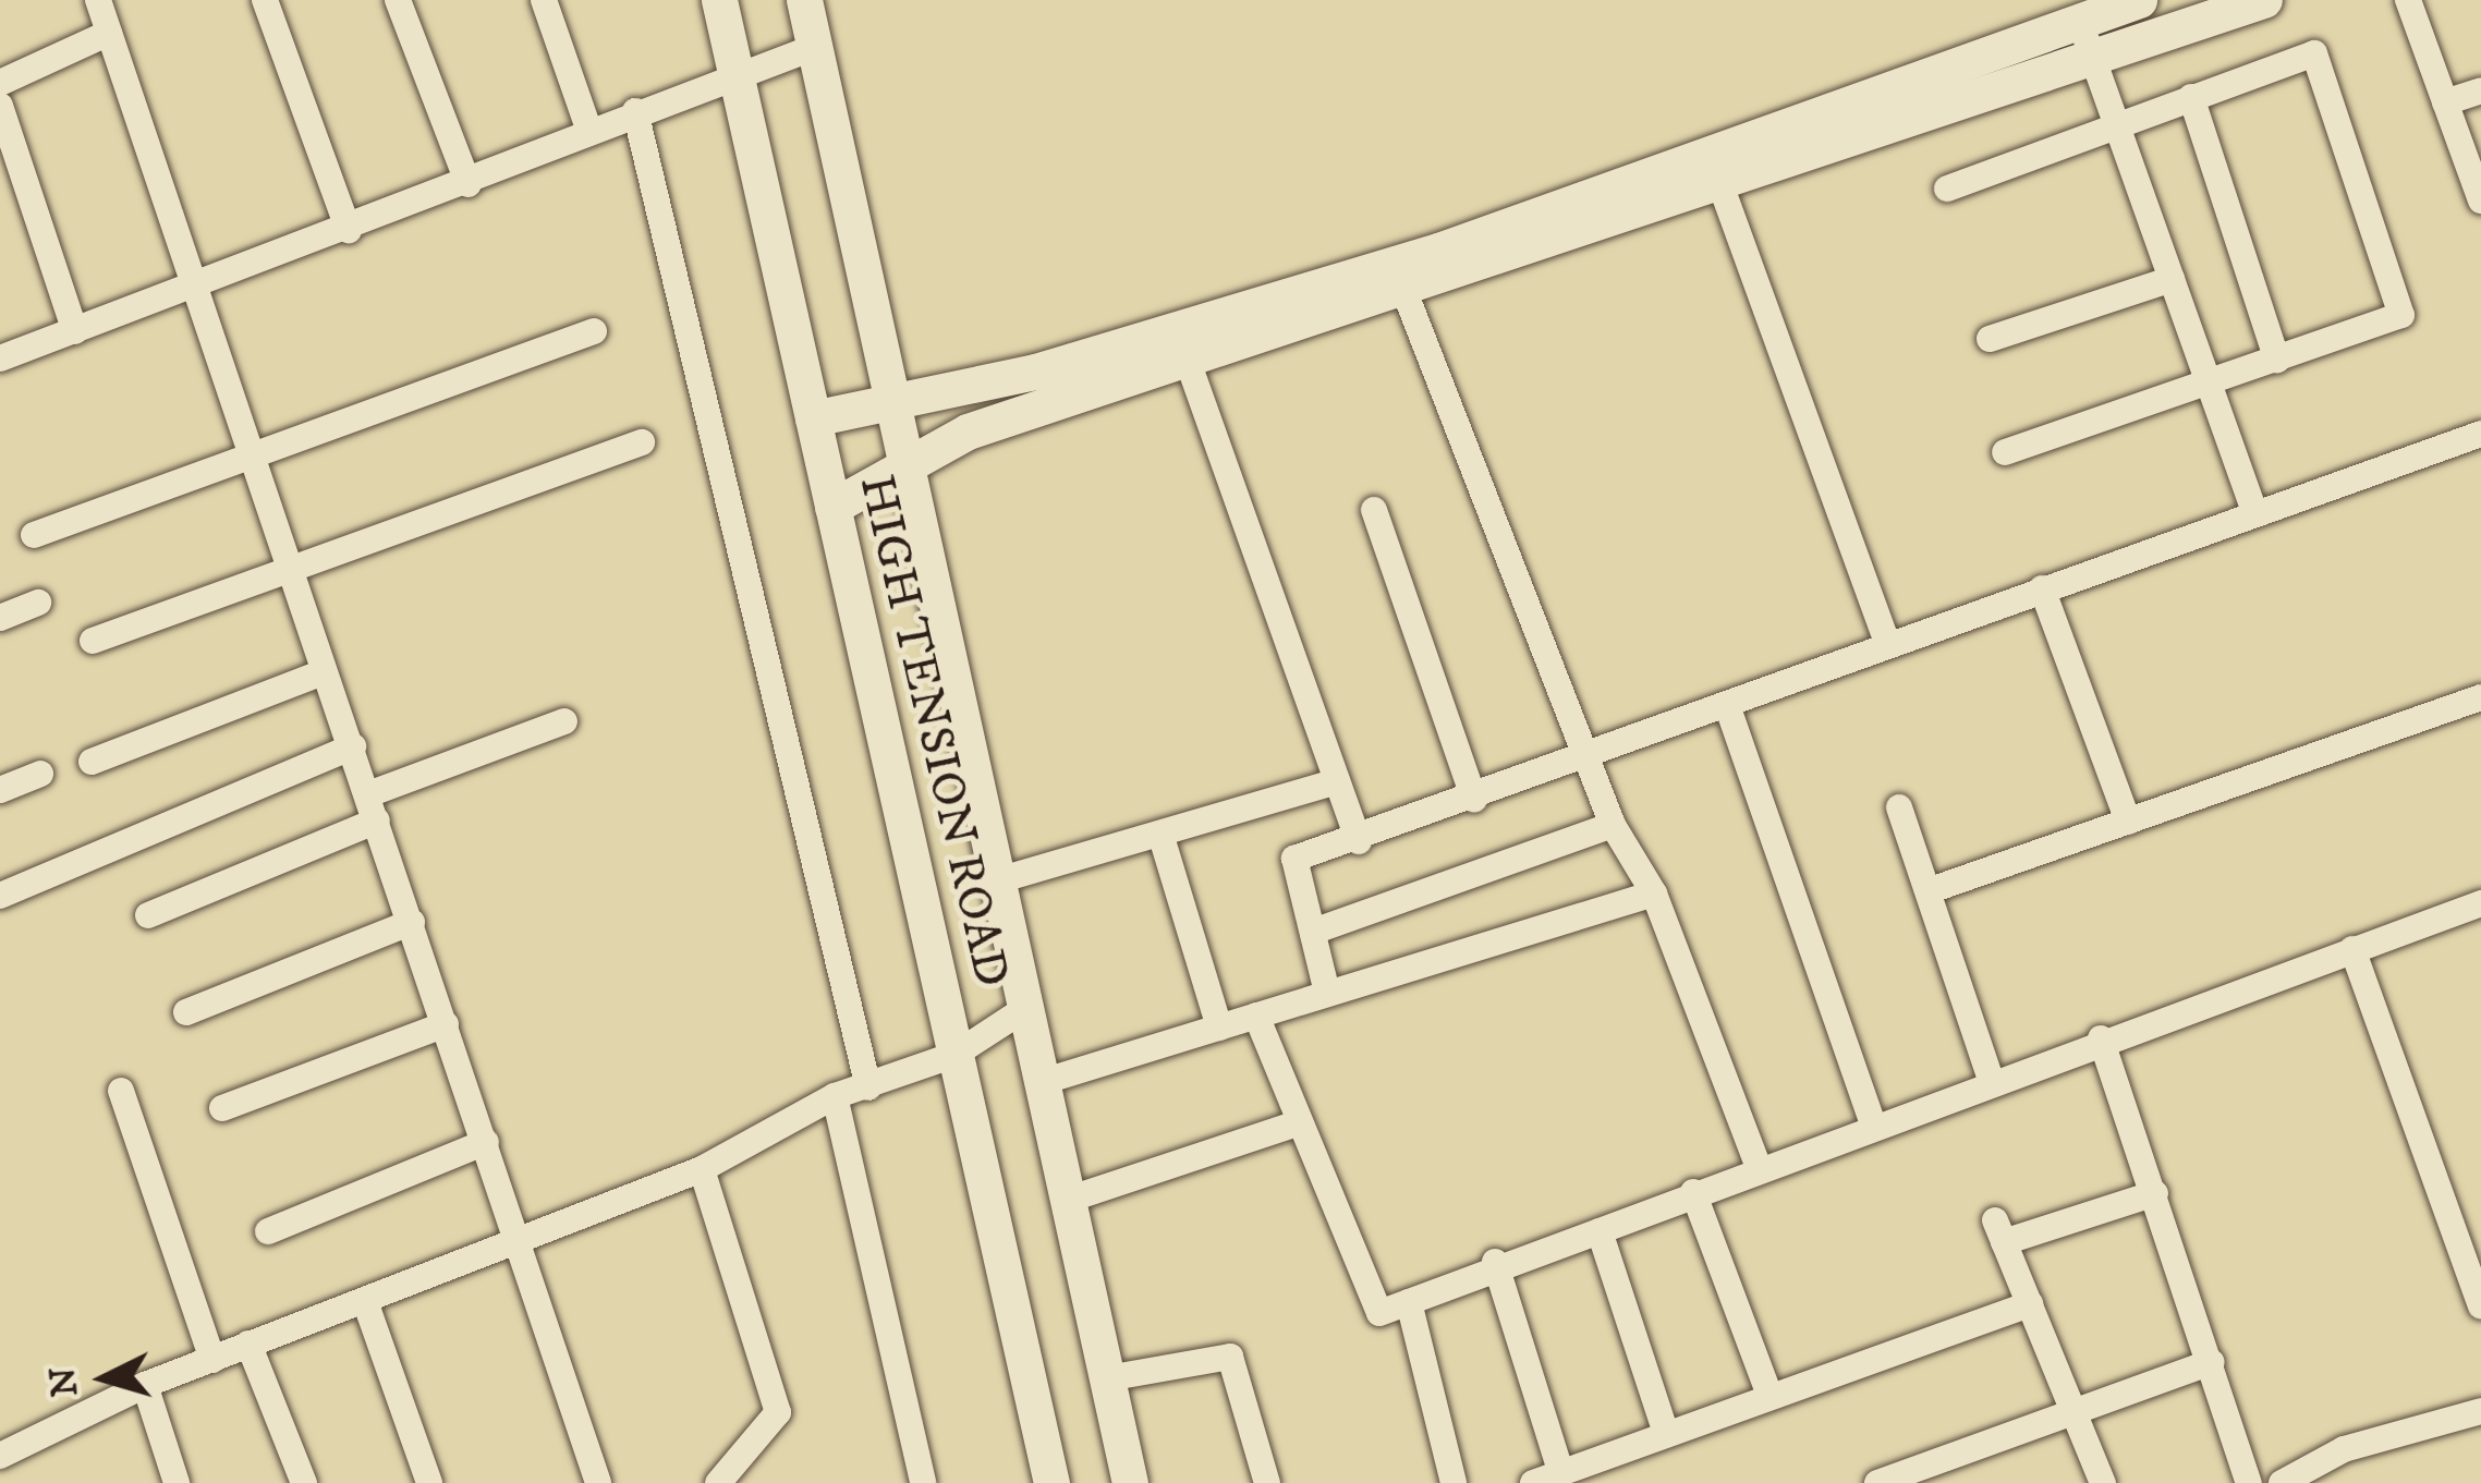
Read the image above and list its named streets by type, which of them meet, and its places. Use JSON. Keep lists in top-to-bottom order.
{
  "streets": {
    "street": ["HIGH TENSION ROAD"]
  },
  "north": "left"
}
